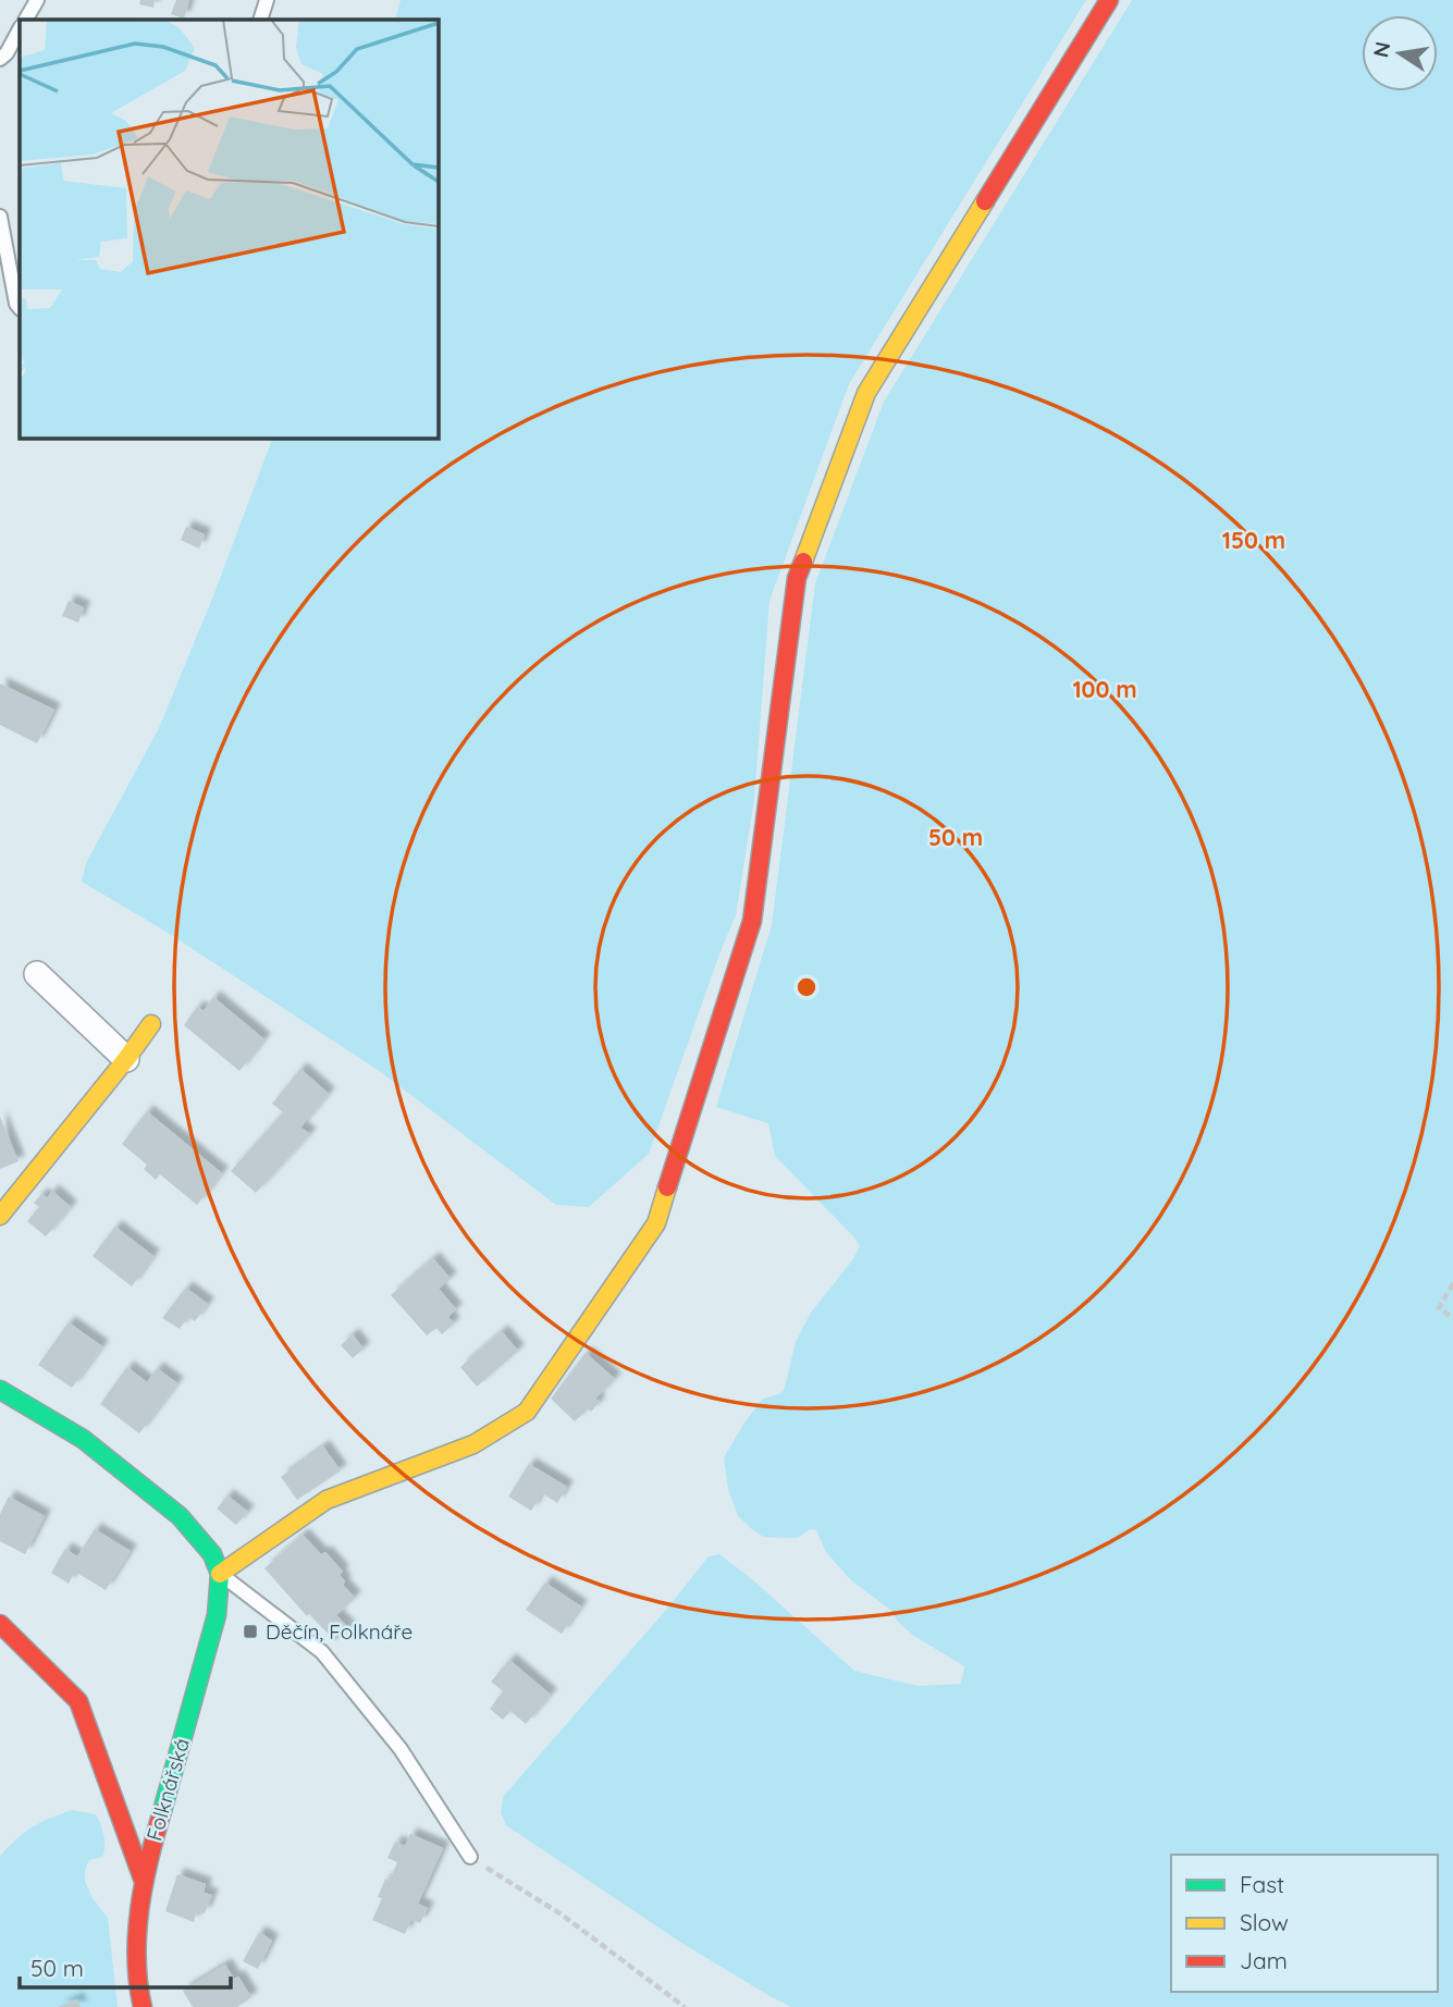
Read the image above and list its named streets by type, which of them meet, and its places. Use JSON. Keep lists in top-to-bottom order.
{
  "streets": {
    "street": ["Folknářská"]
  },
  "places": {
    "transit": ["Děčín, Folknáře"]
  },
  "legend": ["Fast", "Slow", "Jam"],
  "scale_bar": "50 m",
  "north": "left",
  "rings": ["150 m", "100 m", "50 m"]
}
